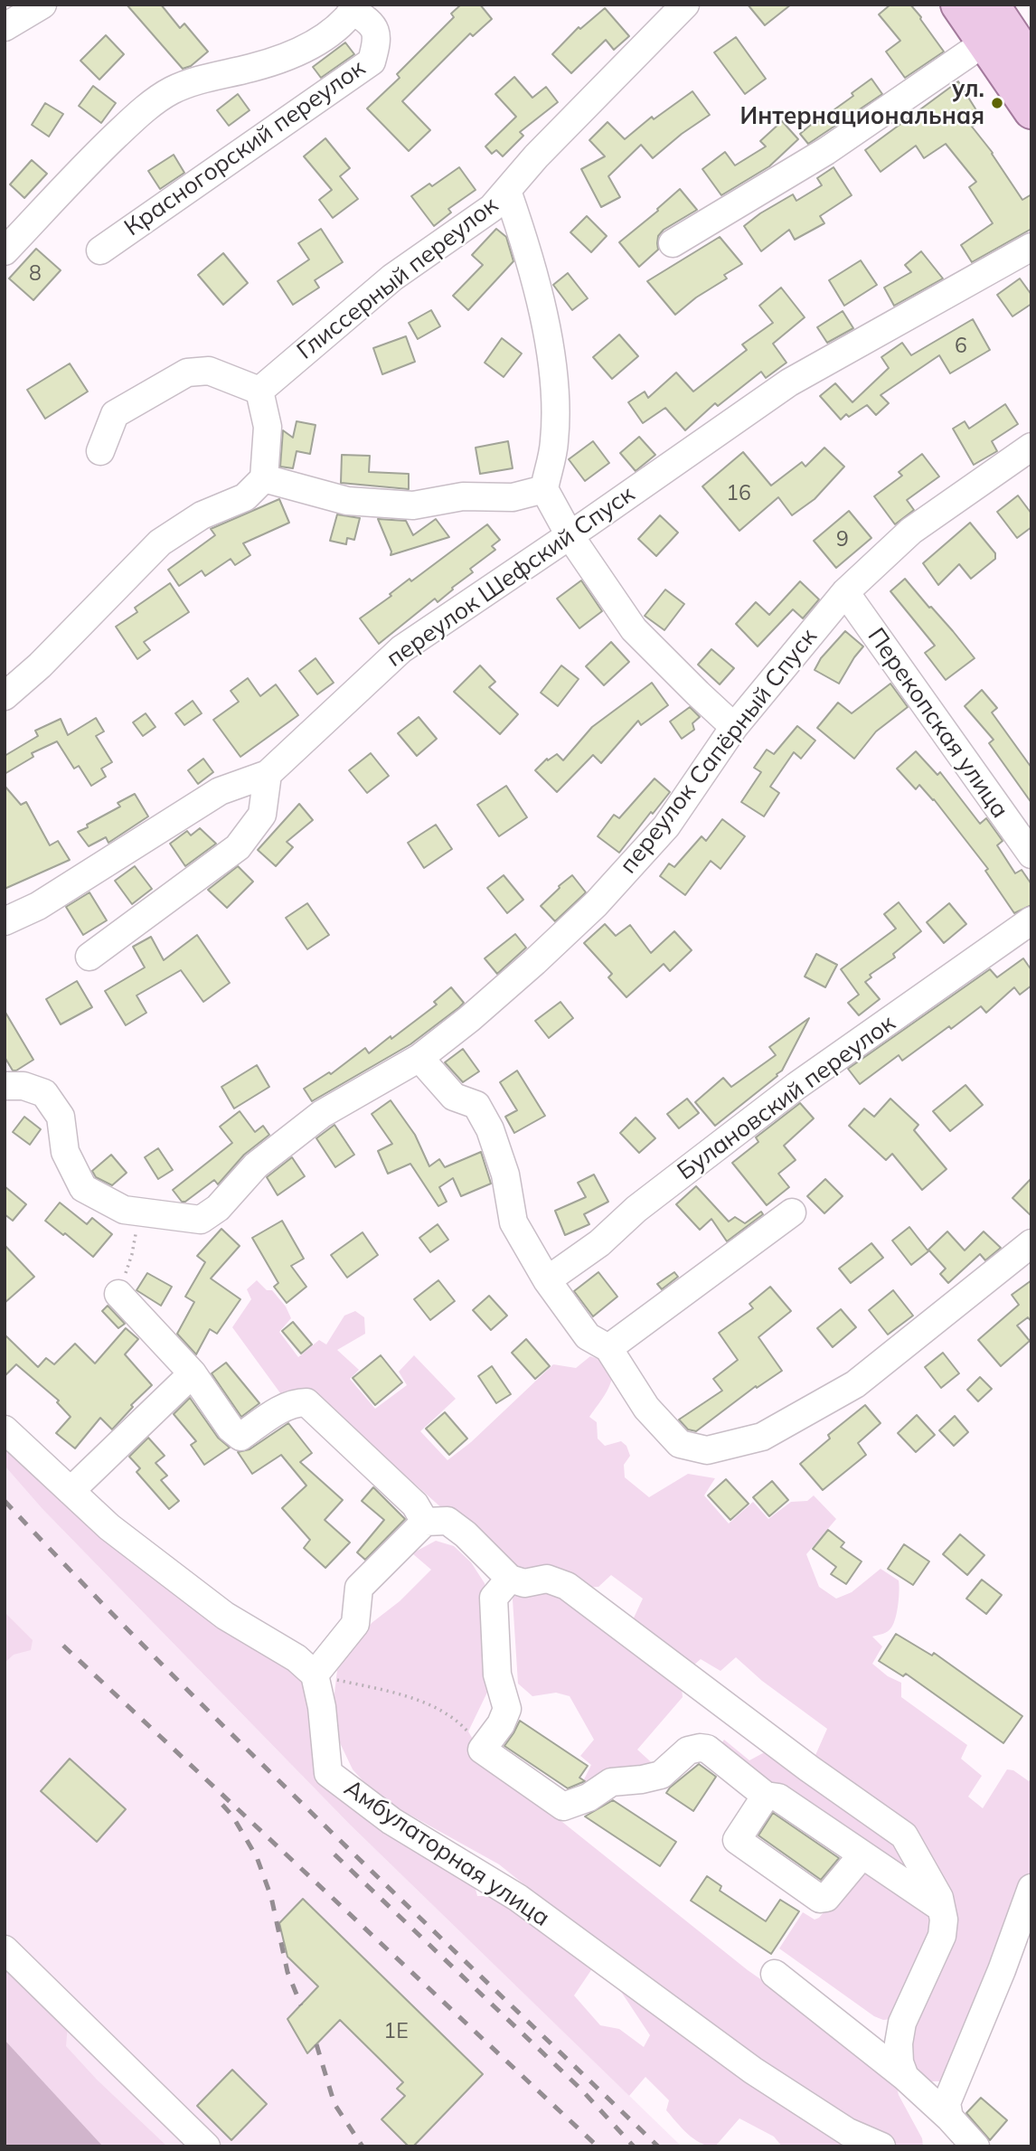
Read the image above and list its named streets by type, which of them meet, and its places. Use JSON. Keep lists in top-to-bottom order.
{
  "streets": {
    "street": [
      "Красногорский переулок",
      "Глиссерный переулок",
      "переулок Шефский Спуск",
      "Перекопская улица",
      "переулок Сапёрный Спуск",
      "Булановский переулок",
      "Амбулаторная улица"
    ]
  },
  "crossings": [
    ["Перекопская улица", "переулок Сапёрный Спуск"]
  ],
  "places": ["ул. Интернациональная"],
  "house_numbers": [
    "8",
    "6",
    "16",
    "9",
    "1Е"
  ]
}
